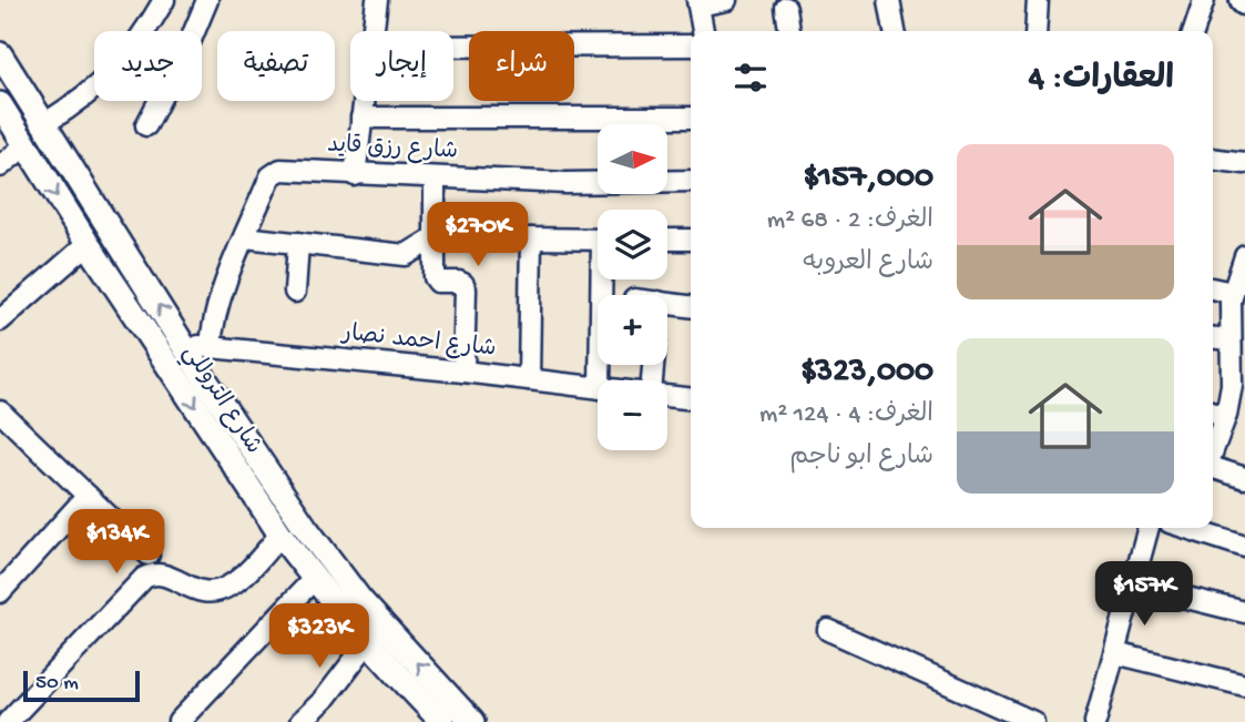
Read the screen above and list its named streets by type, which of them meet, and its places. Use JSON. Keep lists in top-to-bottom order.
{
  "streets": {
    "street": ["شارع رزق قايد", "شارع احمد نصار", "شارع التروللي"]
  },
  "crossings": [
    ["شارع رزق قايد", "شارع احمد نصار"],
    ["شارع احمد نصار", "شارع التروللي"]
  ],
  "scale_bar": "50 m",
  "north": "right",
  "page": {
    "chip": [
      "شراء",
      "إيجار",
      "تصفية",
      "جديد"
    ],
    "heading": "العقارات: 4",
    "map_buttons": ["+", "−"],
    "list": [
      {
        "name": "$157,000",
        "note": "الغرف: 2 · 68 m² · شارع العروبه"
      },
      {
        "name": "$323,000",
        "note": "الغرف: 4 · 124 m² · شارع ابو ناجم"
      }
    ],
    "price": [
      "$270K",
      "$134K",
      "$157K",
      "$323K"
    ],
    "scale": "50 m"
  }
}
